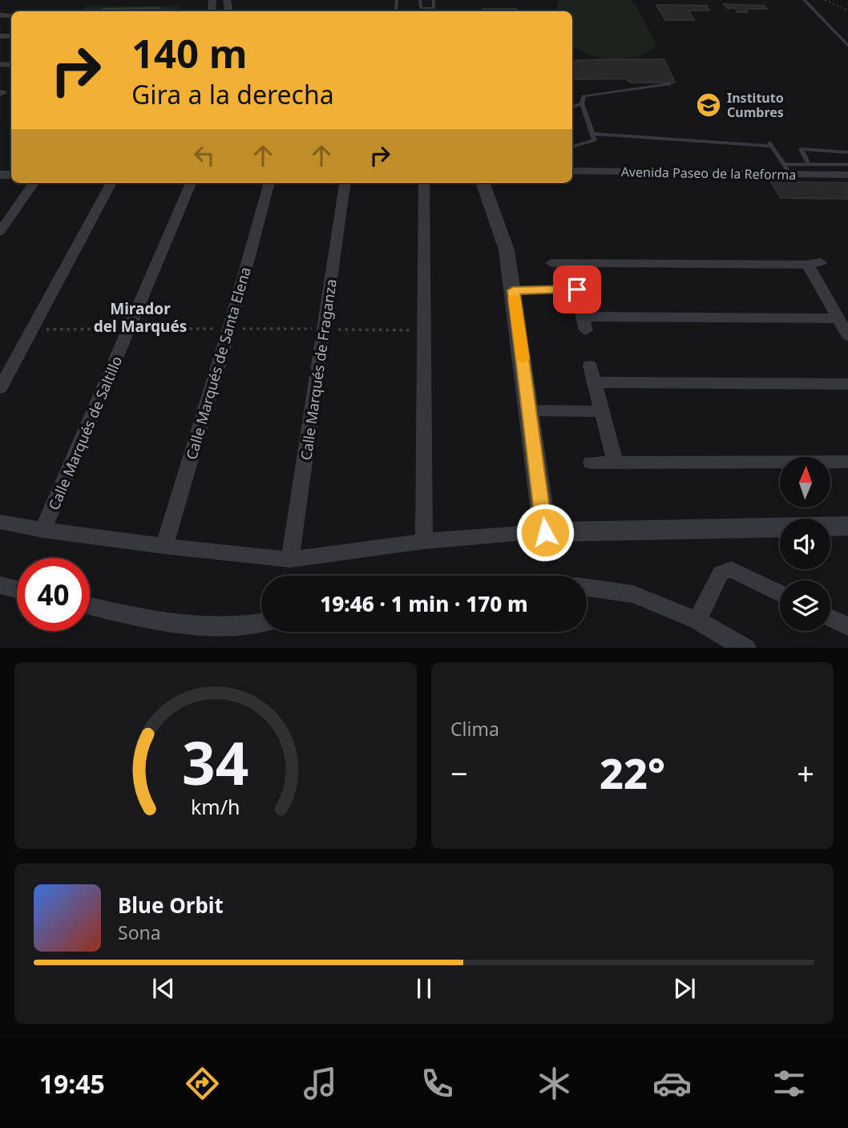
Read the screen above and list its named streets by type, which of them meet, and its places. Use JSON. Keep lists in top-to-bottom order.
{
  "streets": {
    "street": [
      "Avenida Paseo de la Reforma",
      "Calle Marqués de Santa Elena",
      "Calle Marqués de Fraganza",
      "Calle Marqués de Saltillo"
    ]
  },
  "districts": ["Mirador del Marqués"],
  "places": {
    "school or university": ["Instituto Cumbres"]
  },
  "north": "top",
  "page": {
    "turn": ["140 m", "Gira a la derecha"],
    "limit": "40",
    "trip": "19:46 · 1 min · 170 m",
    "tile": "Clima",
    "heat": ["−", "22°", "+"],
    "song": ["Blue Orbit", "Sona"],
    "tabs": "19:45",
    "gauge": ["34", "km/h"]
  }
}
